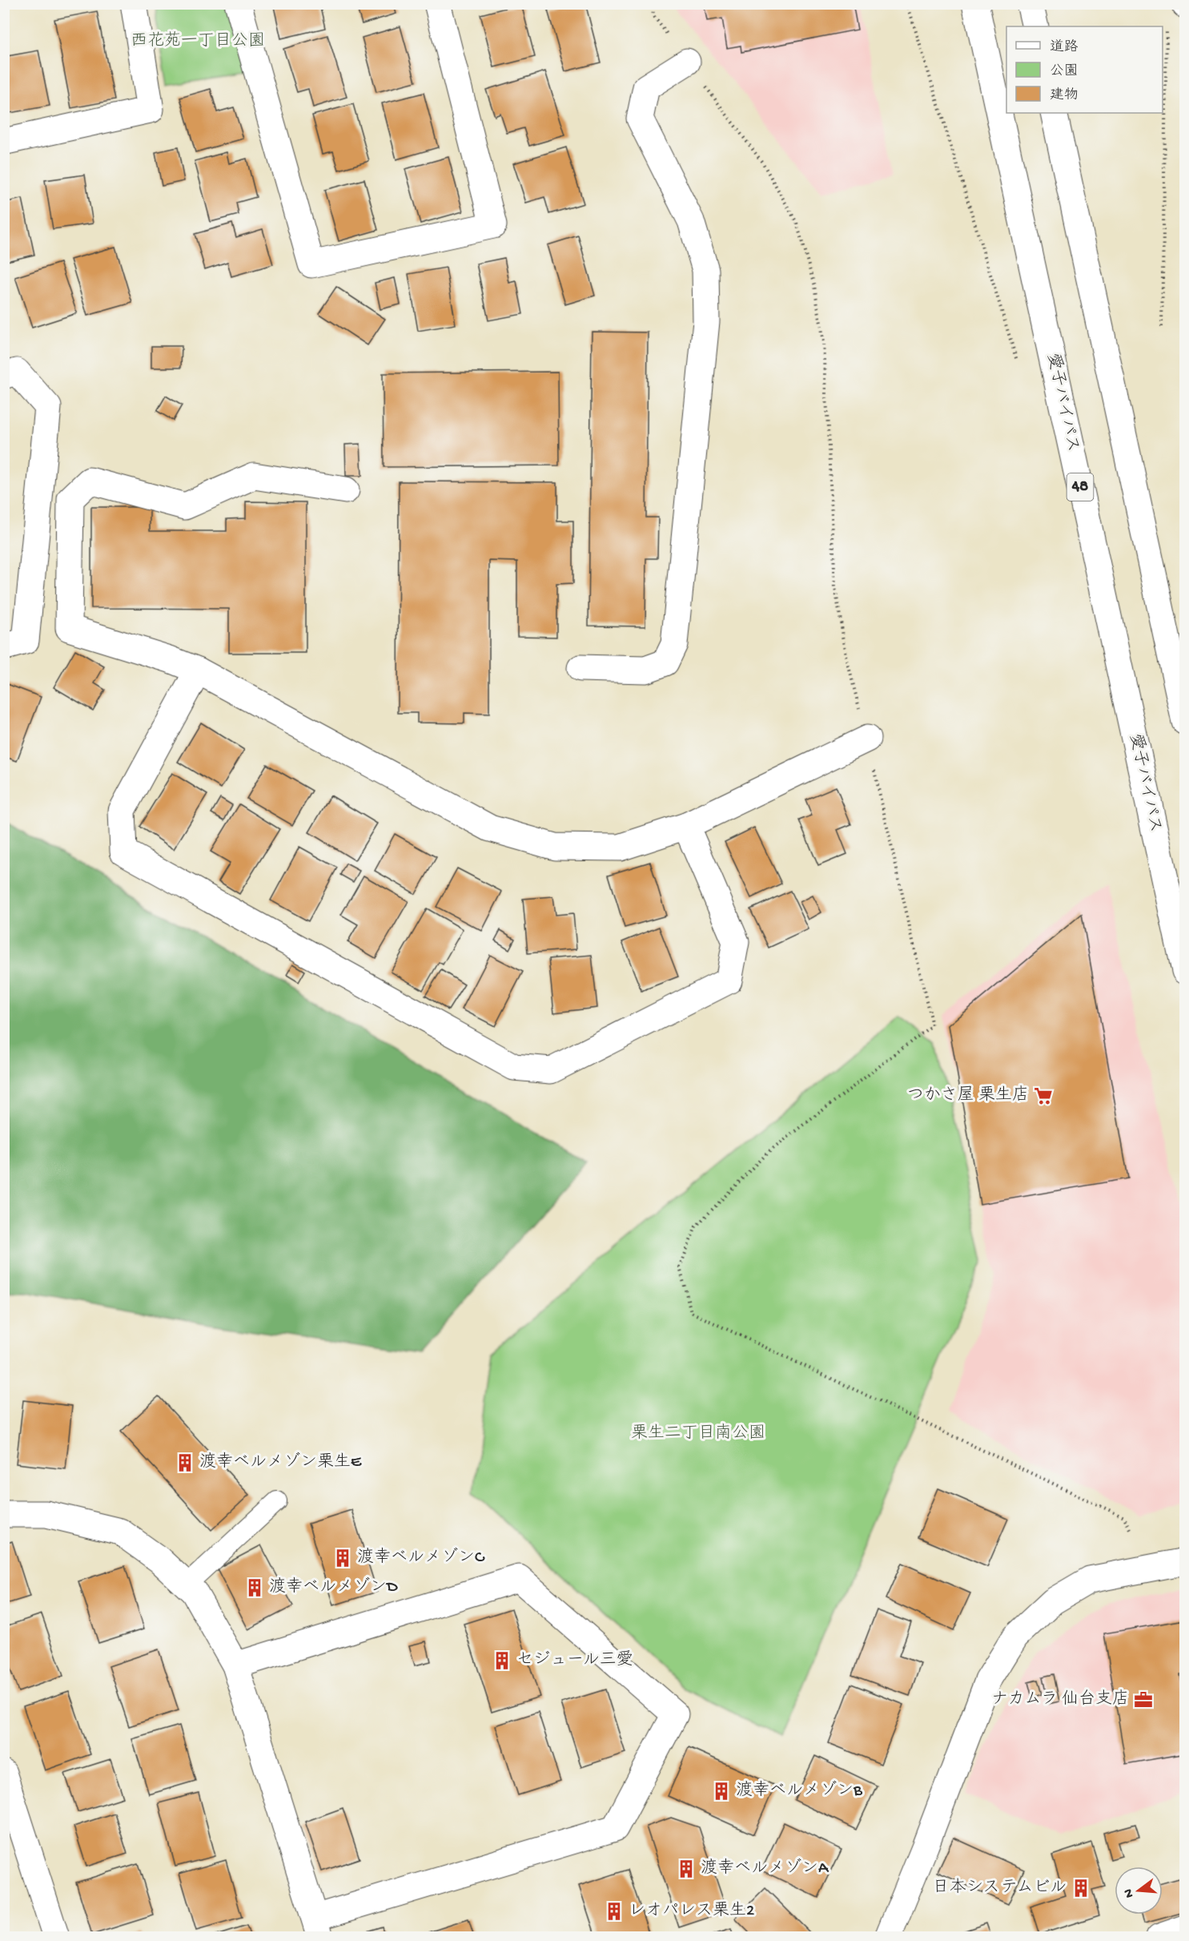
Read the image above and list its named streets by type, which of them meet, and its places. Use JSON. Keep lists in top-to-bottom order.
{
  "streets": {
    "main road": ["愛子バイパス", "48"]
  },
  "parks": ["西花苑一丁目公園", "栗生二丁目南公園"],
  "places": {
    "supermarket": ["つかさ屋 栗生店"],
    "building": [
      "渡幸ベルメゾン栗生E",
      "渡幸ベルメゾンC",
      "渡幸ベルメゾンD",
      "セジュール三愛",
      "渡幸ベルメゾンB",
      "渡幸ベルメゾンA",
      "日本システムビル",
      "レオパレス栗生2"
    ],
    "office": ["ナカムラ 仙台支店"]
  },
  "legend": ["道路", "公園", "建物"],
  "north": "left"
}
